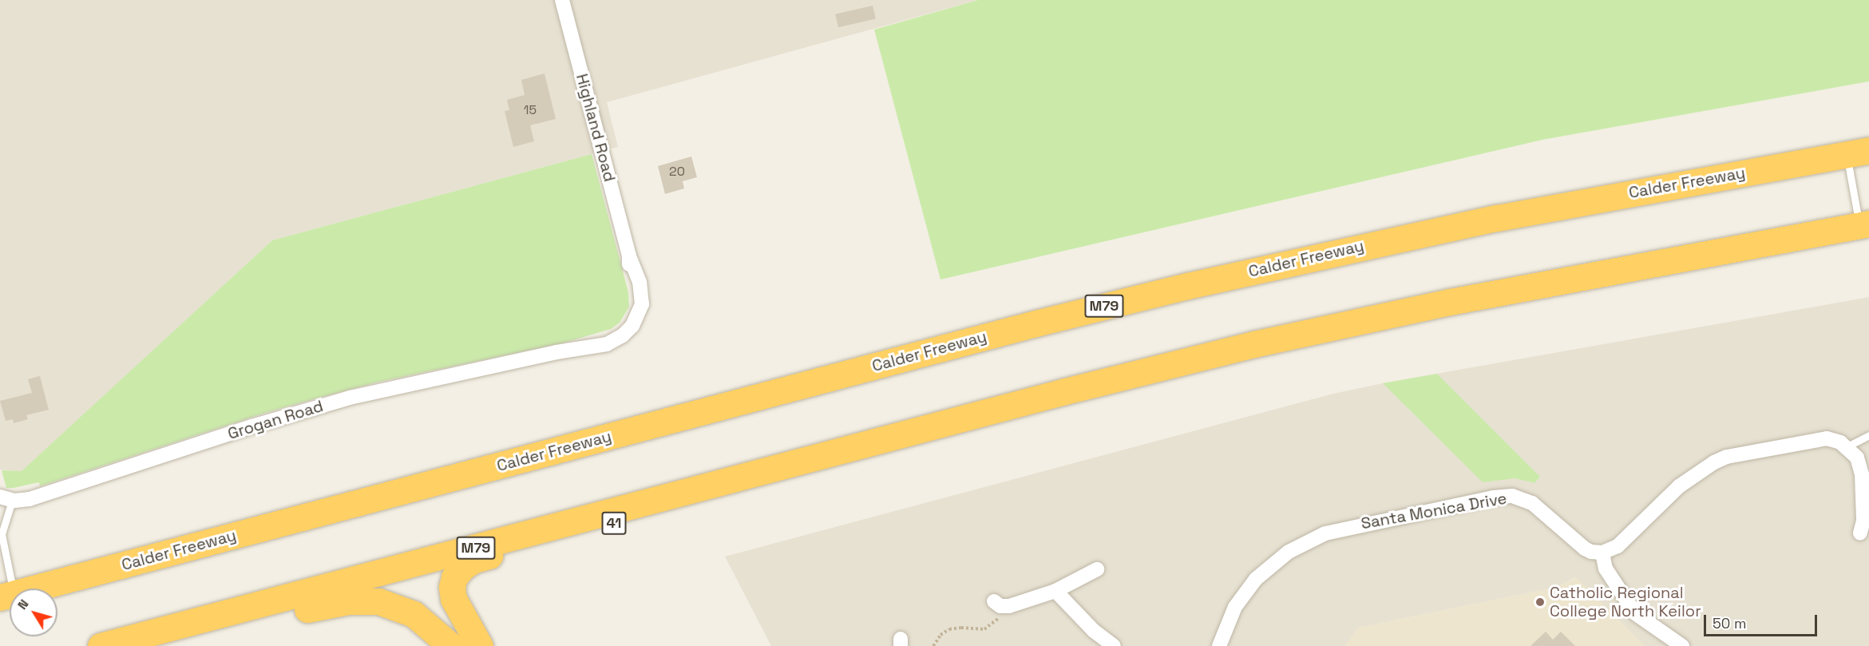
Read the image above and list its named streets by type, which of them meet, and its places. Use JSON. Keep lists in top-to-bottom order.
{
  "streets": {
    "highway": ["Calder Freeway", "M79", "41"],
    "street": ["Highland Road", "Grogan Road", "Santa Monica Drive"]
  },
  "crossings": [
    ["Highland Road", "Grogan Road"],
    ["M79", "41"]
  ],
  "places": ["Catholic Regional College North Keilor"],
  "house_numbers": ["15", "20"],
  "scale_bar": "50 m",
  "north": "top left"
}
